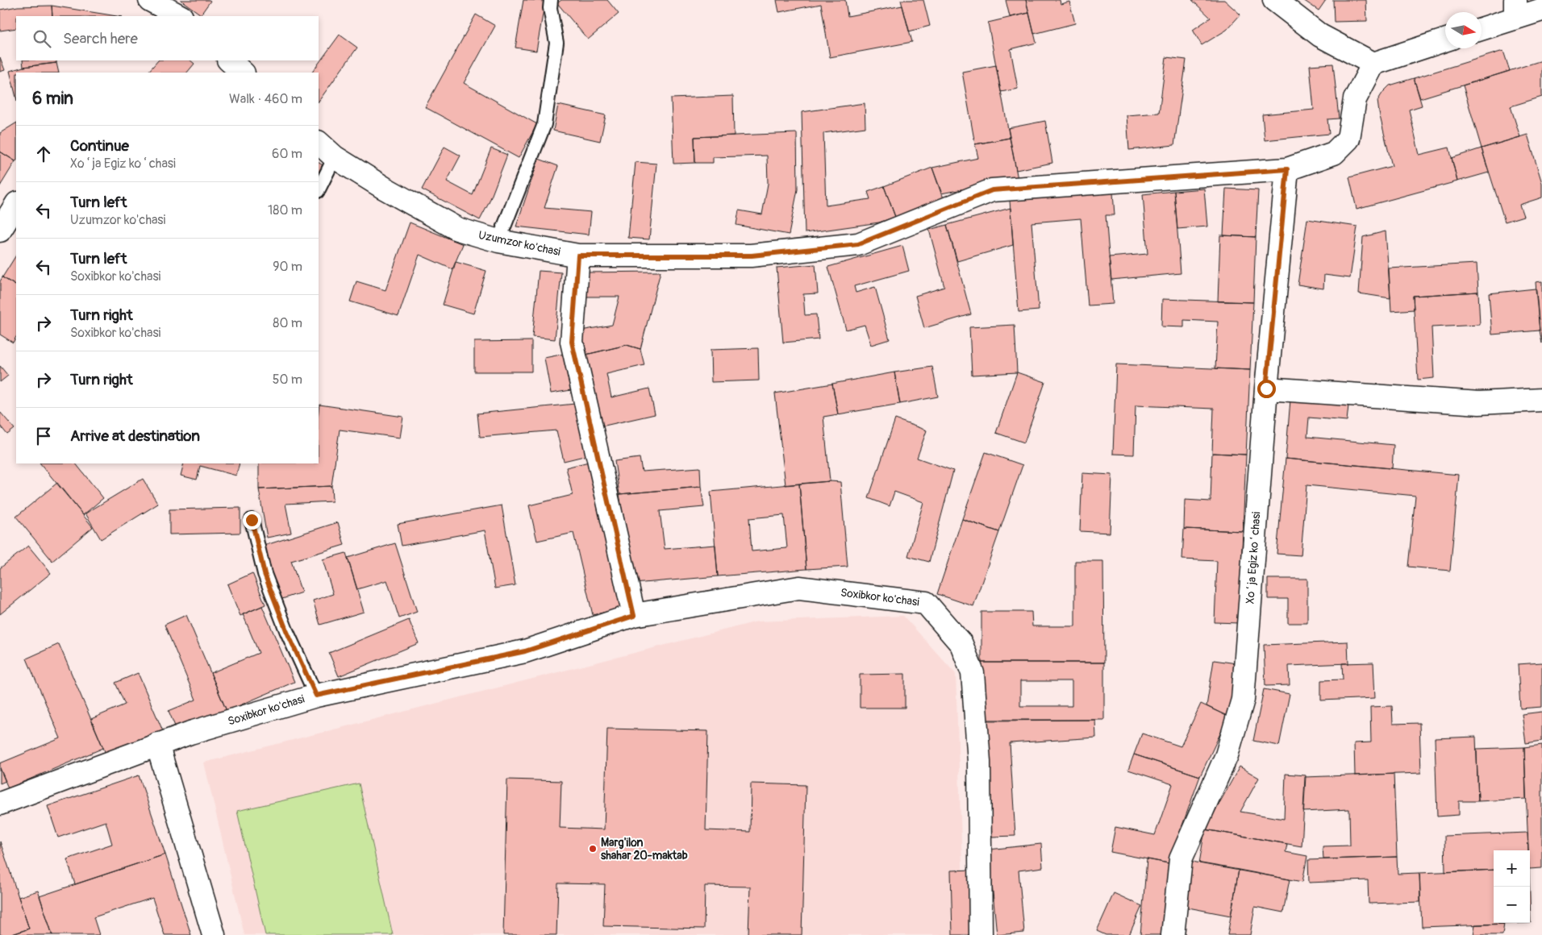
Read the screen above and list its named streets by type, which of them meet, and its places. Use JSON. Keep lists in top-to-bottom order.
{
  "streets": {
    "street": ["Uzumzor ko'chasi", "Xoʻja Egiz koʻchasi", "Soxibkor ko'chasi"]
  },
  "crossings": [
    ["Uzumzor ko'chasi", "Xoʻja Egiz koʻchasi"]
  ],
  "places": ["Marg'ilon shahar 20-maktab"],
  "north": "right",
  "page": {
    "search": "Search here",
    "heading": ["6 min", "Walk · 460 m"],
    "list": [
      ["Continue", "Xoʻja Egiz koʻchasi", "60 m"],
      ["Turn left", "Uzumzor ko'chasi", "180 m"],
      ["Turn left", "Soxibkor ko'chasi", "90 m"],
      ["Turn right", "Soxibkor ko'chasi", "80 m"],
      ["Turn right", "50 m"],
      "Arrive at destination"
    ],
    "map_buttons": ["+", "−"]
  }
}
